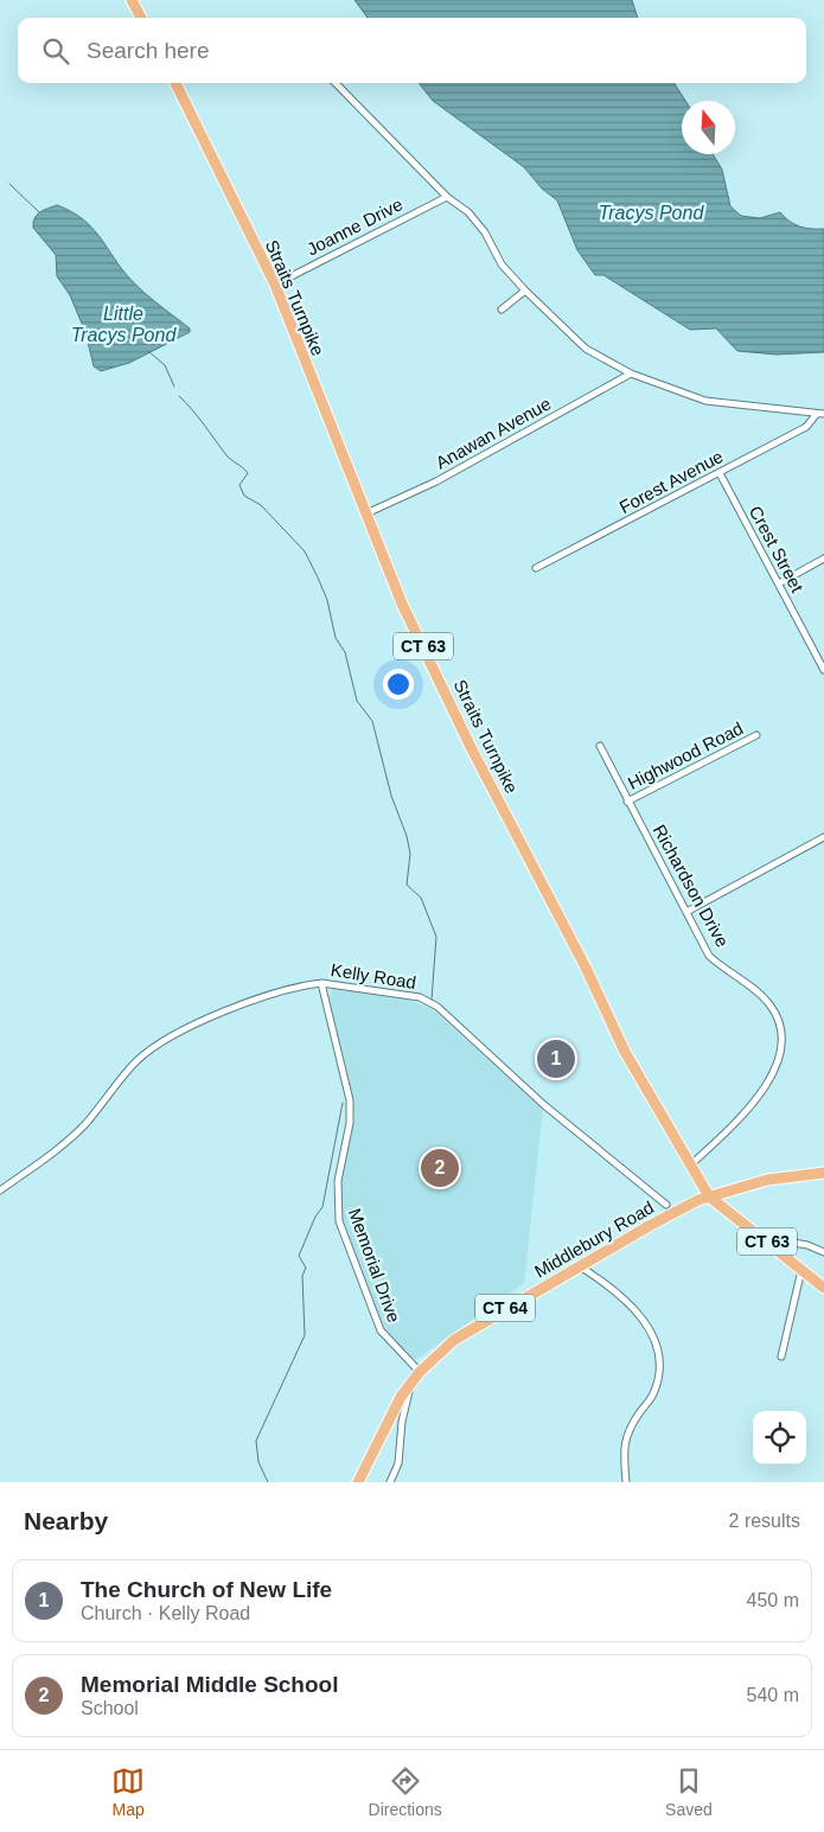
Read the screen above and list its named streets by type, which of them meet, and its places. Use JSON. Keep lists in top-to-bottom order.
{
  "streets": {
    "main road": [
      "Straits Turnpike",
      "CT 63",
      "Middlebury Road",
      "CT 64"
    ],
    "street": [
      "Joanne Drive",
      "Anawan Avenue",
      "Forest Avenue",
      "Crest Street",
      "Highwood Road",
      "Richardson Drive",
      "Kelly Road",
      "Memorial Drive"
    ]
  },
  "crossings": [
    ["Joanne Drive", "Straits Turnpike"],
    ["Straits Turnpike", "Anawan Avenue"],
    ["Straits Turnpike", "Richardson Drive"],
    ["Straits Turnpike", "Middlebury Road"],
    ["Forest Avenue", "Crest Street"],
    ["Highwood Road", "Richardson Drive"],
    ["Kelly Road", "Memorial Drive"],
    ["Middlebury Road", "Memorial Drive"]
  ],
  "water": ["Tracys Pond", "Little Tracys Pond"],
  "north": "top",
  "page": {
    "search": "Search here",
    "pins": ["1", "2"],
    "heading": ["Nearby", "2 results"],
    "list": [
      {
        "mark": "1",
        "name": "The Church of New Life",
        "note": "Church · Kelly Road",
        "value": "450 m"
      },
      {
        "mark": "2",
        "name": "Memorial Middle School",
        "note": "School",
        "value": "540 m"
      }
    ],
    "nav": ["Map", "Directions", "Saved"]
  }
}
